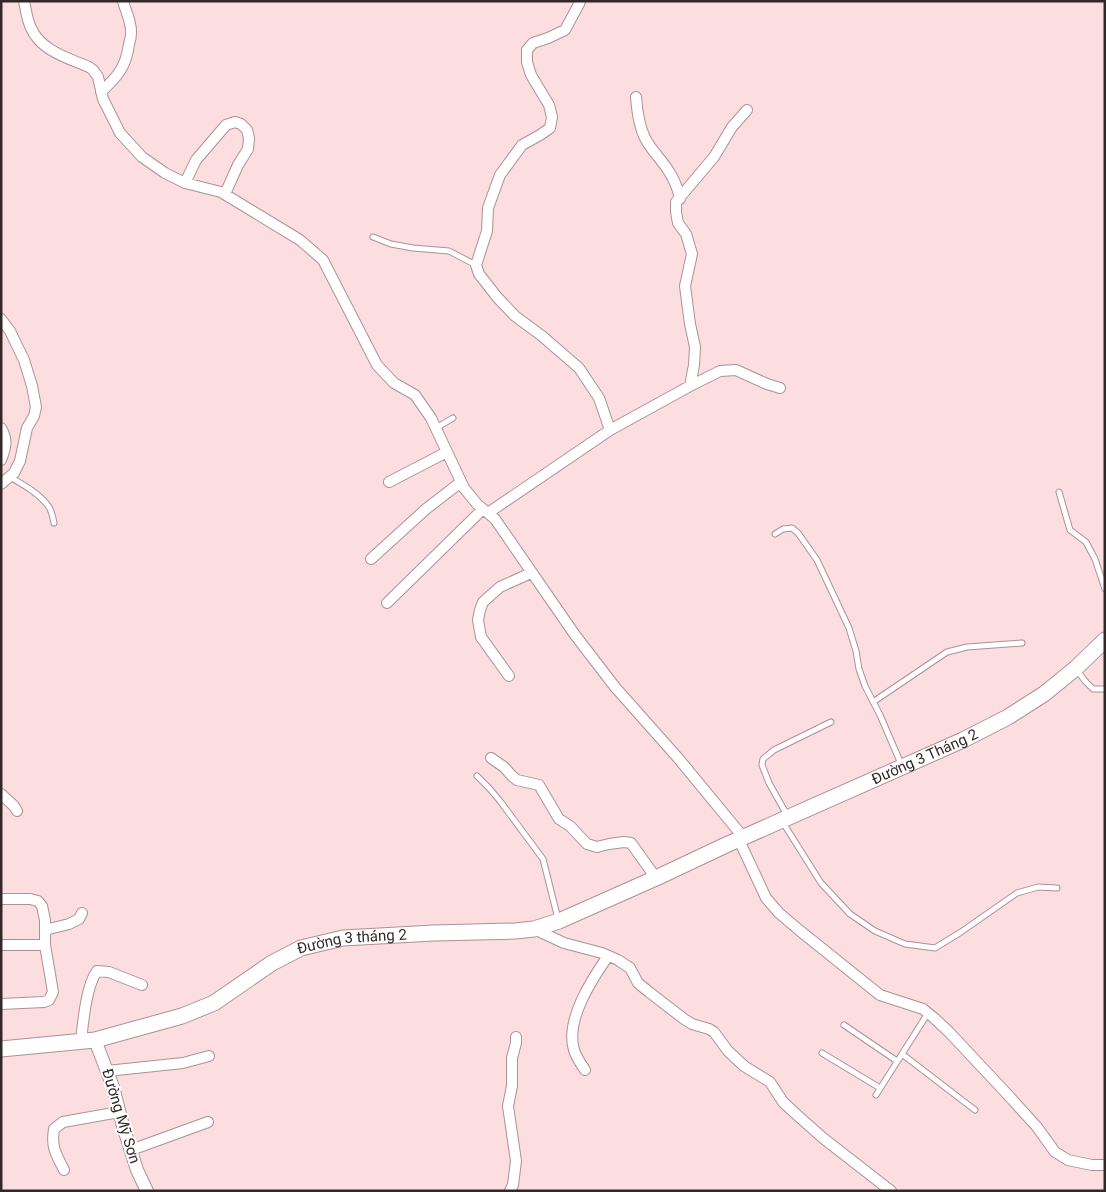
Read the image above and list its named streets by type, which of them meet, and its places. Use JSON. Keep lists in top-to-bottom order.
{
  "streets": {
    "main road": ["Đường 3 Tháng 2", "Đường 3 tháng 2"],
    "street": ["Đường Mỹ Sơn"]
  },
  "crossings": [
    ["Đường 3 Tháng 2", "Đường 3 tháng 2"],
    ["Đường 3 tháng 2", "Đường Mỹ Sơn"]
  ]
}
